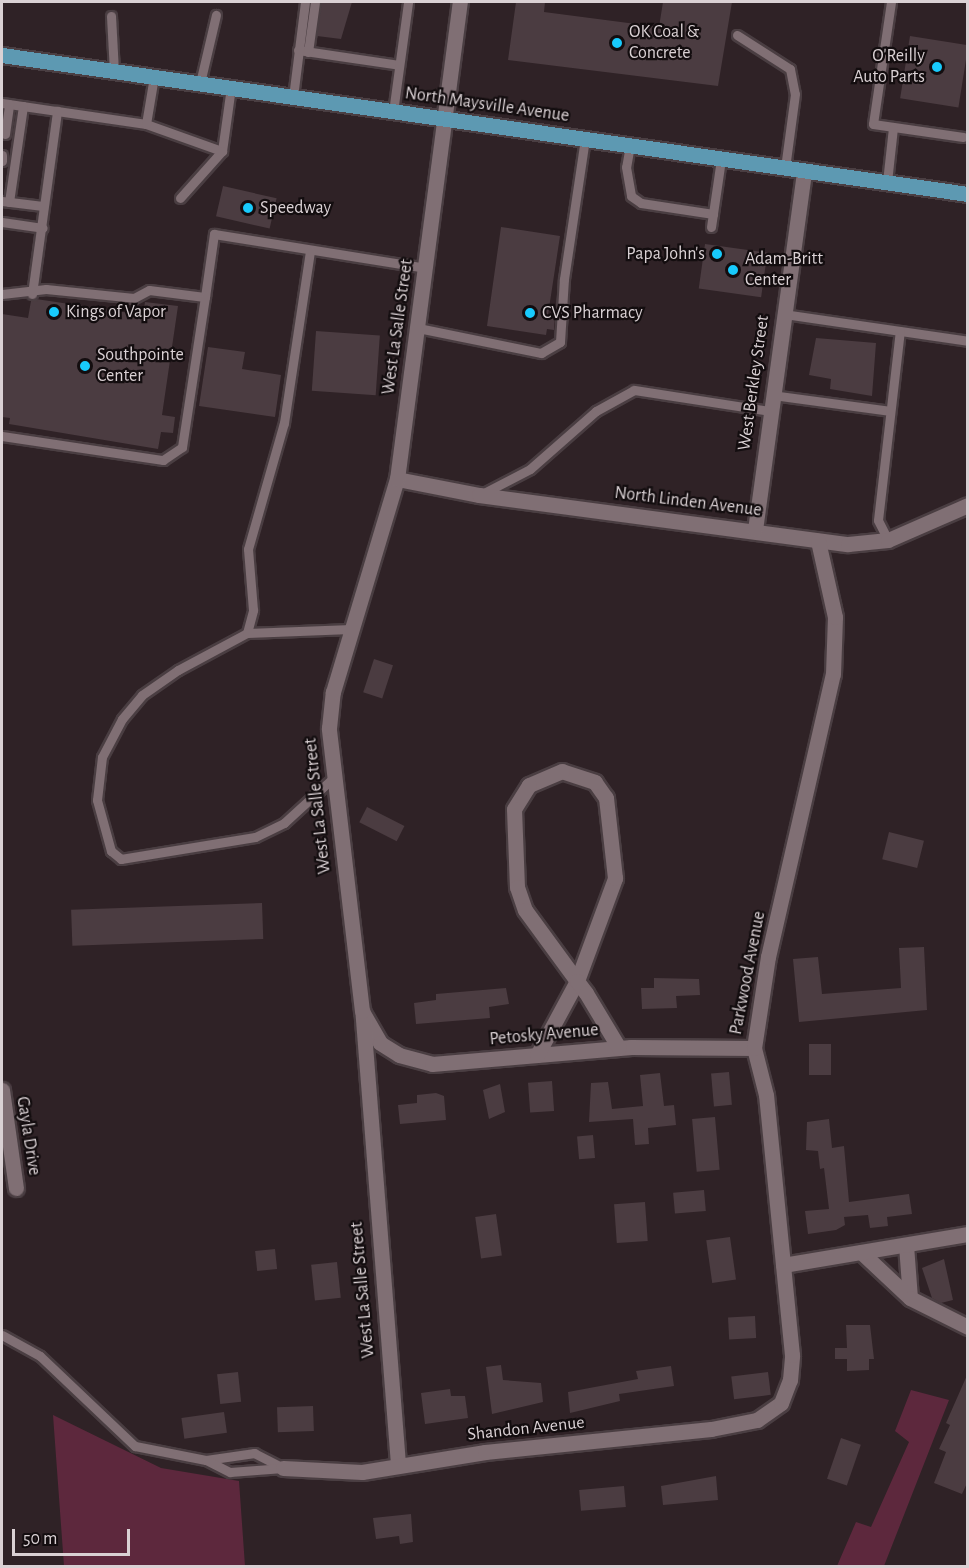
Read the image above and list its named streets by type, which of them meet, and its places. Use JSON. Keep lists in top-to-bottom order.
{
  "streets": {
    "main road": ["North Maysville Avenue"],
    "street": [
      "West La Salle Street",
      "West Berkley Street",
      "North Linden Avenue",
      "Parkwood Avenue",
      "Petosky Avenue",
      "Gayla Drive",
      "Shandon Avenue"
    ]
  },
  "crossings": [
    ["North Maysville Avenue", "West La Salle Street"],
    ["North Maysville Avenue", "West Berkley Street"],
    ["West La Salle Street", "North Linden Avenue"],
    ["West La Salle Street", "Petosky Avenue"],
    ["West La Salle Street", "Shandon Avenue"],
    ["West Berkley Street", "North Linden Avenue"],
    ["North Linden Avenue", "Parkwood Avenue"],
    ["Parkwood Avenue", "Petosky Avenue"],
    ["Parkwood Avenue", "Shandon Avenue"]
  ],
  "places": [
    "OK Coal & Concrete",
    "O'Reilly Auto Parts",
    "Speedway",
    "Papa John's",
    "Adam-Britt Center",
    "Kings of Vapor",
    "CVS Pharmacy",
    "Southpointe Center"
  ],
  "scale_bar": "50 m"
}
